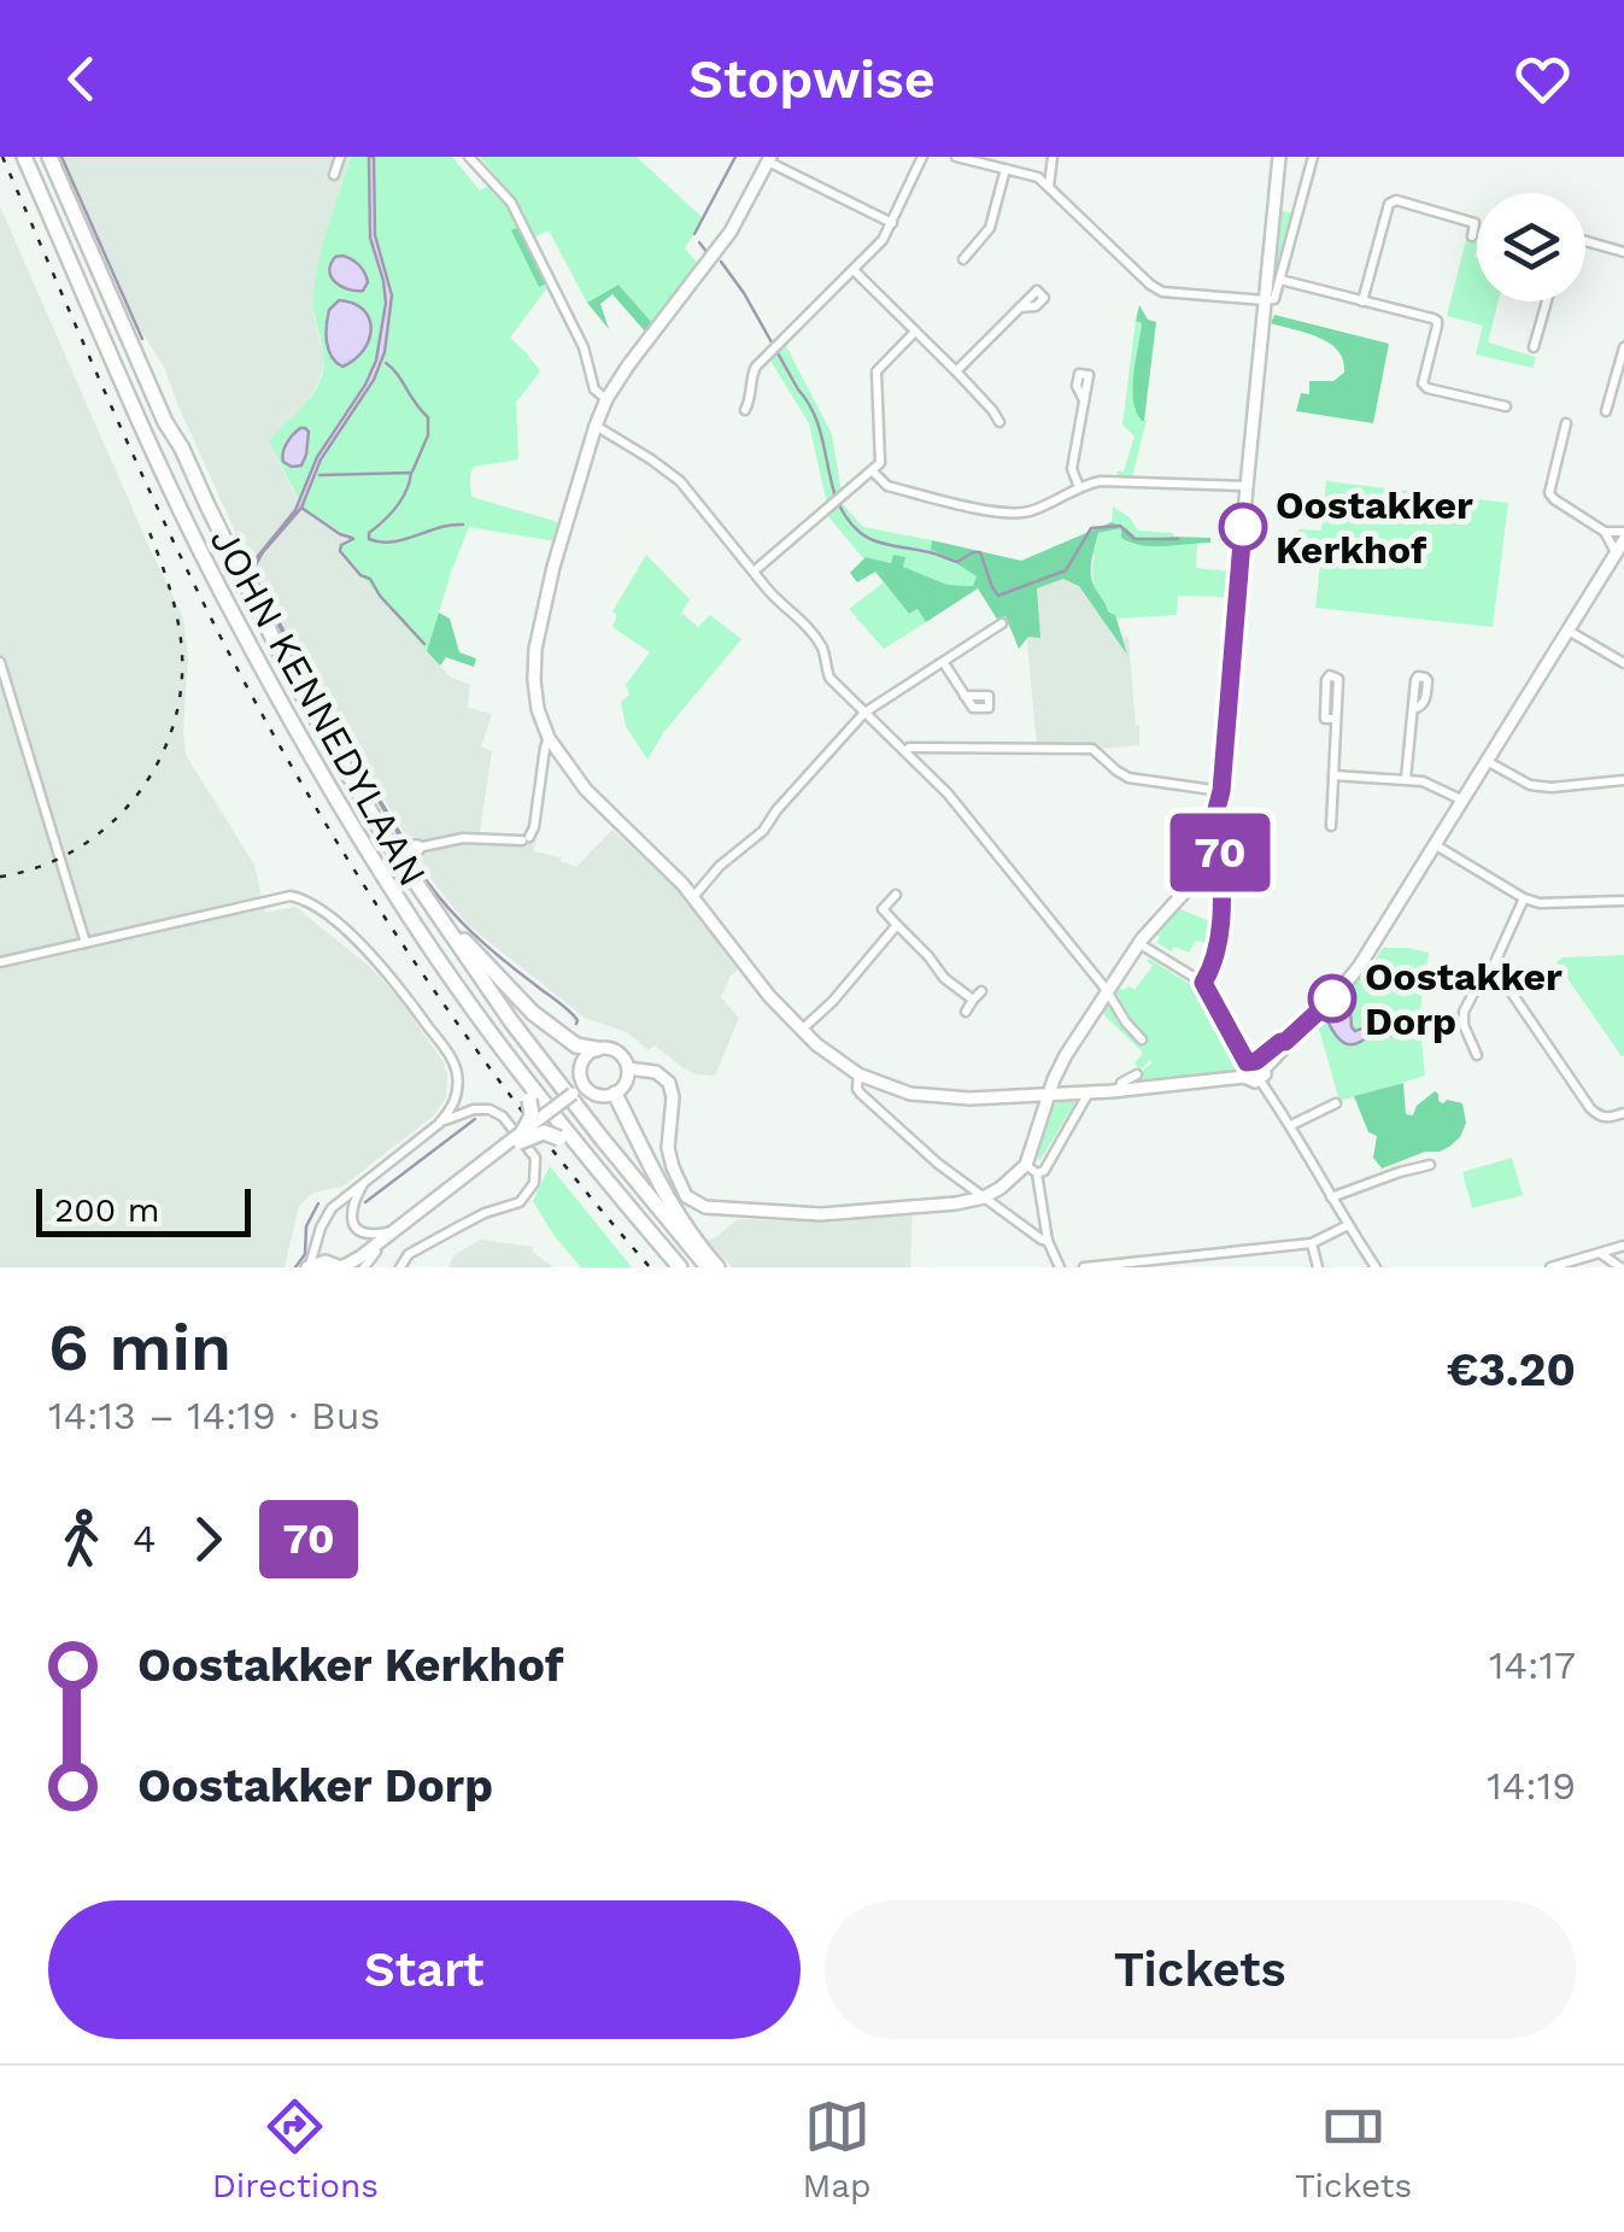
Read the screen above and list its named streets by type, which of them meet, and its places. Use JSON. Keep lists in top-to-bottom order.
{
  "streets": {
    "highway": ["JOHN KENNEDYLAAN"]
  },
  "places": ["Oostakker Kerkhof", "Oostakker Dorp"],
  "lines": ["bus line 70"],
  "scale_bar": "200 m",
  "page": {
    "header": "Stopwise",
    "on_map": "70",
    "scale": "200 m",
    "heading": ["6 min", "14:13 – 14:19 · Bus", "€3.20"],
    "legs": ["4", "70"],
    "list": [
      {
        "name": "Oostakker Kerkhof",
        "value": "14:17"
      },
      {
        "name": "Oostakker Dorp",
        "value": "14:19"
      }
    ],
    "buttons": ["Start", "Tickets"],
    "tabs": ["Directions", "Map", "Tickets"]
  }
}
